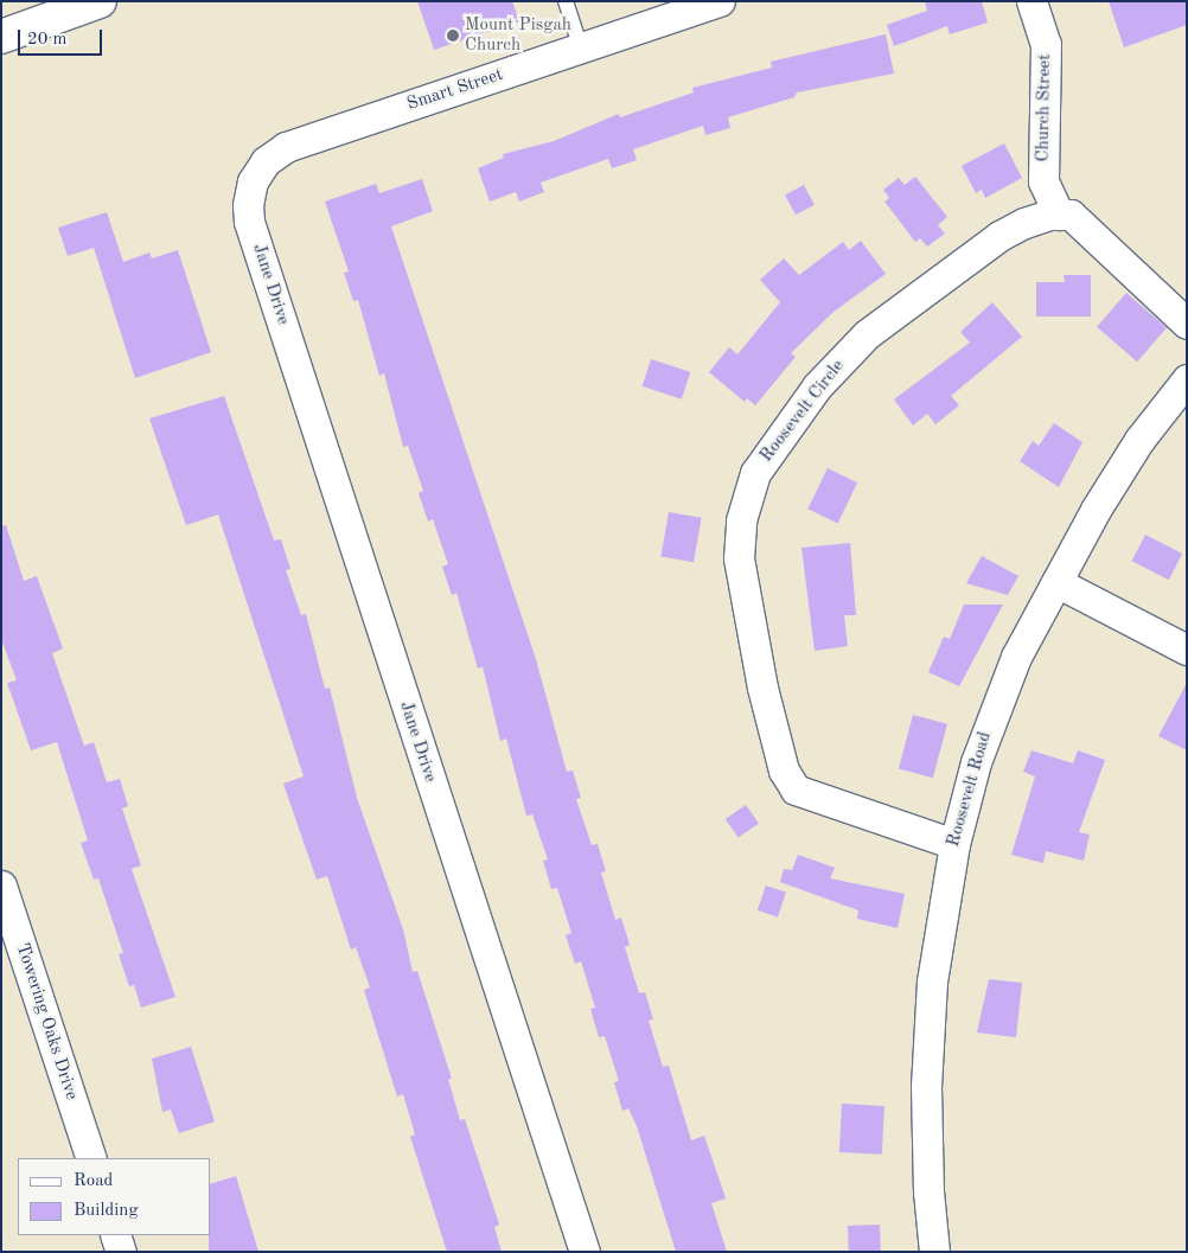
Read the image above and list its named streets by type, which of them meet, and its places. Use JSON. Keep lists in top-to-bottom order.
{
  "streets": {
    "street": [
      "Smart Street",
      "Church Street",
      "Jane Drive",
      "Roosevelt Circle",
      "Roosevelt Road",
      "Towering Oaks Drive"
    ]
  },
  "crossings": [
    ["Smart Street", "Jane Drive"],
    ["Church Street", "Roosevelt Circle"],
    ["Roosevelt Circle", "Roosevelt Road"]
  ],
  "places": ["Mount Pisgah Church"],
  "legend": ["Road", "Building"],
  "scale_bar": "20 m"
}
